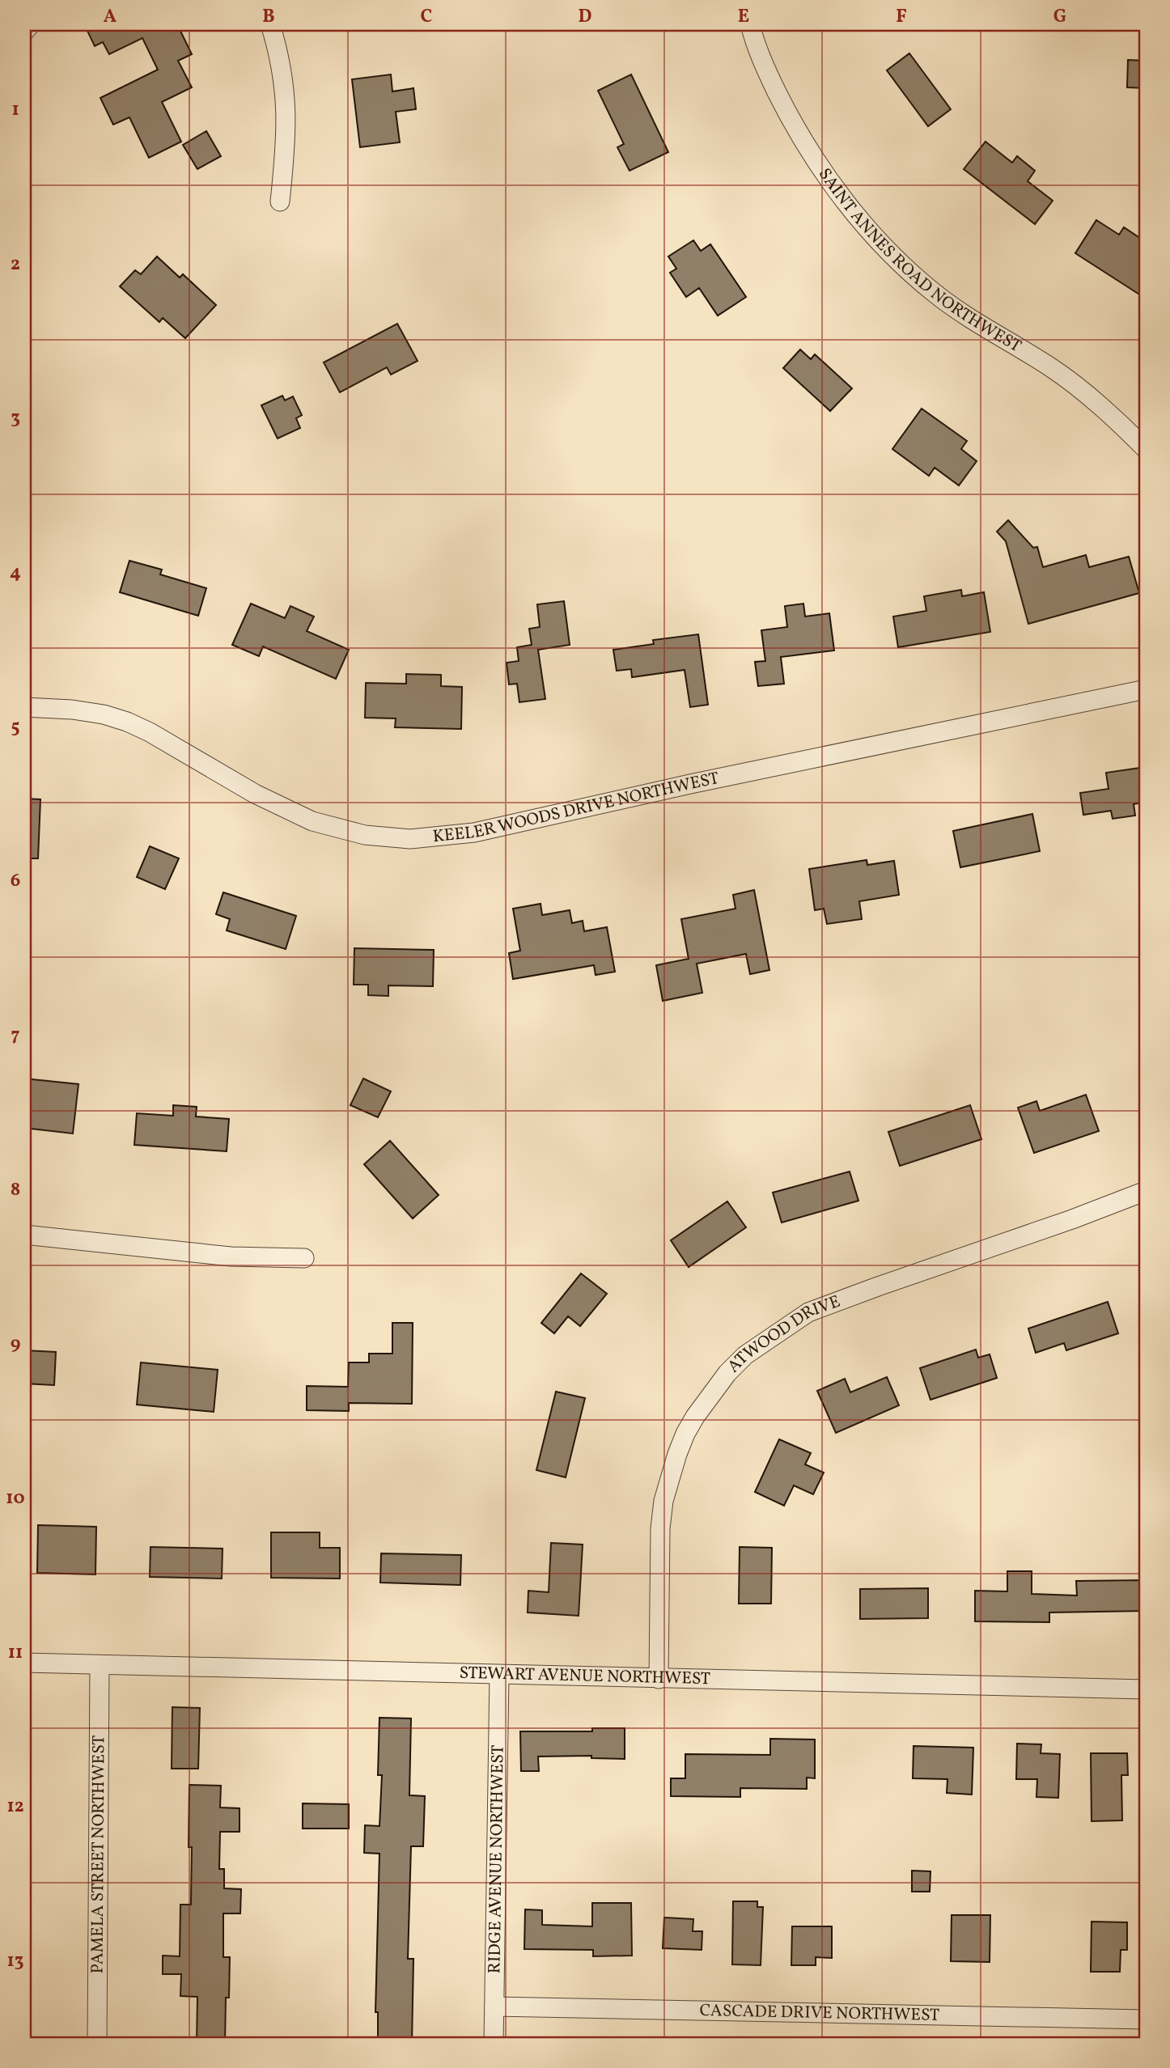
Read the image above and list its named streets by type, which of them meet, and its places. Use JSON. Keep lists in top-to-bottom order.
{
  "streets": {
    "street": [
      "SAINT ANNES ROAD NORTHWEST",
      "KEELER WOODS DRIVE NORTHWEST",
      "ATWOOD DRIVE",
      "STEWART AVENUE NORTHWEST",
      "PAMELA STREET NORTHWEST",
      "RIDGE AVENUE NORTHWEST",
      "CASCADE DRIVE NORTHWEST"
    ]
  },
  "crossings": [
    ["ATWOOD DRIVE", "STEWART AVENUE NORTHWEST"],
    ["STEWART AVENUE NORTHWEST", "PAMELA STREET NORTHWEST"],
    ["STEWART AVENUE NORTHWEST", "RIDGE AVENUE NORTHWEST"],
    ["RIDGE AVENUE NORTHWEST", "CASCADE DRIVE NORTHWEST"]
  ],
  "grid": {
    "columns": [
      "A",
      "B",
      "C",
      "D",
      "E",
      "F",
      "G"
    ],
    "rows": [
      "1",
      "2",
      "3",
      "4",
      "5",
      "6",
      "7",
      "8",
      "9",
      "10",
      "11",
      "12",
      "13"
    ]
  }
}
